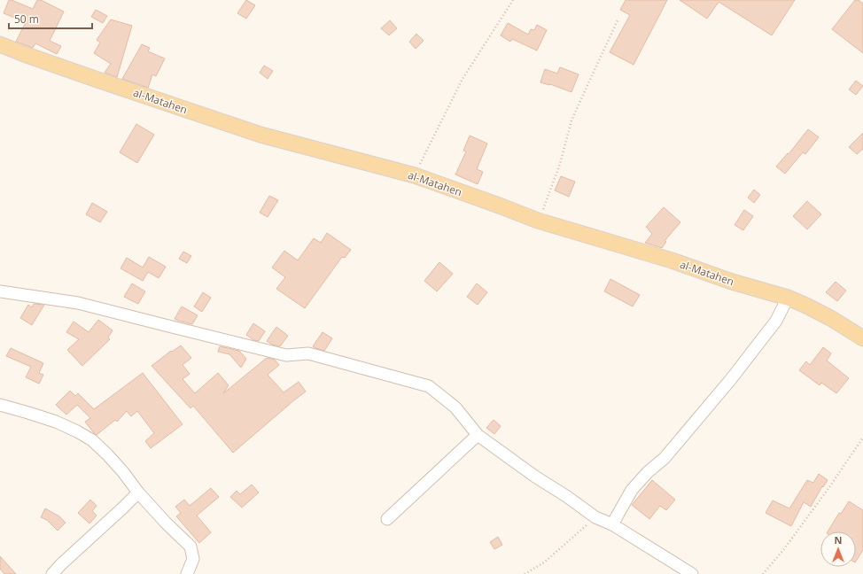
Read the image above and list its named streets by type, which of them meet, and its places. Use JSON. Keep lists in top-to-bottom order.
{
  "streets": {
    "main road": ["al-Matahen"]
  },
  "scale_bar": "50 m",
  "north": "top"
}
